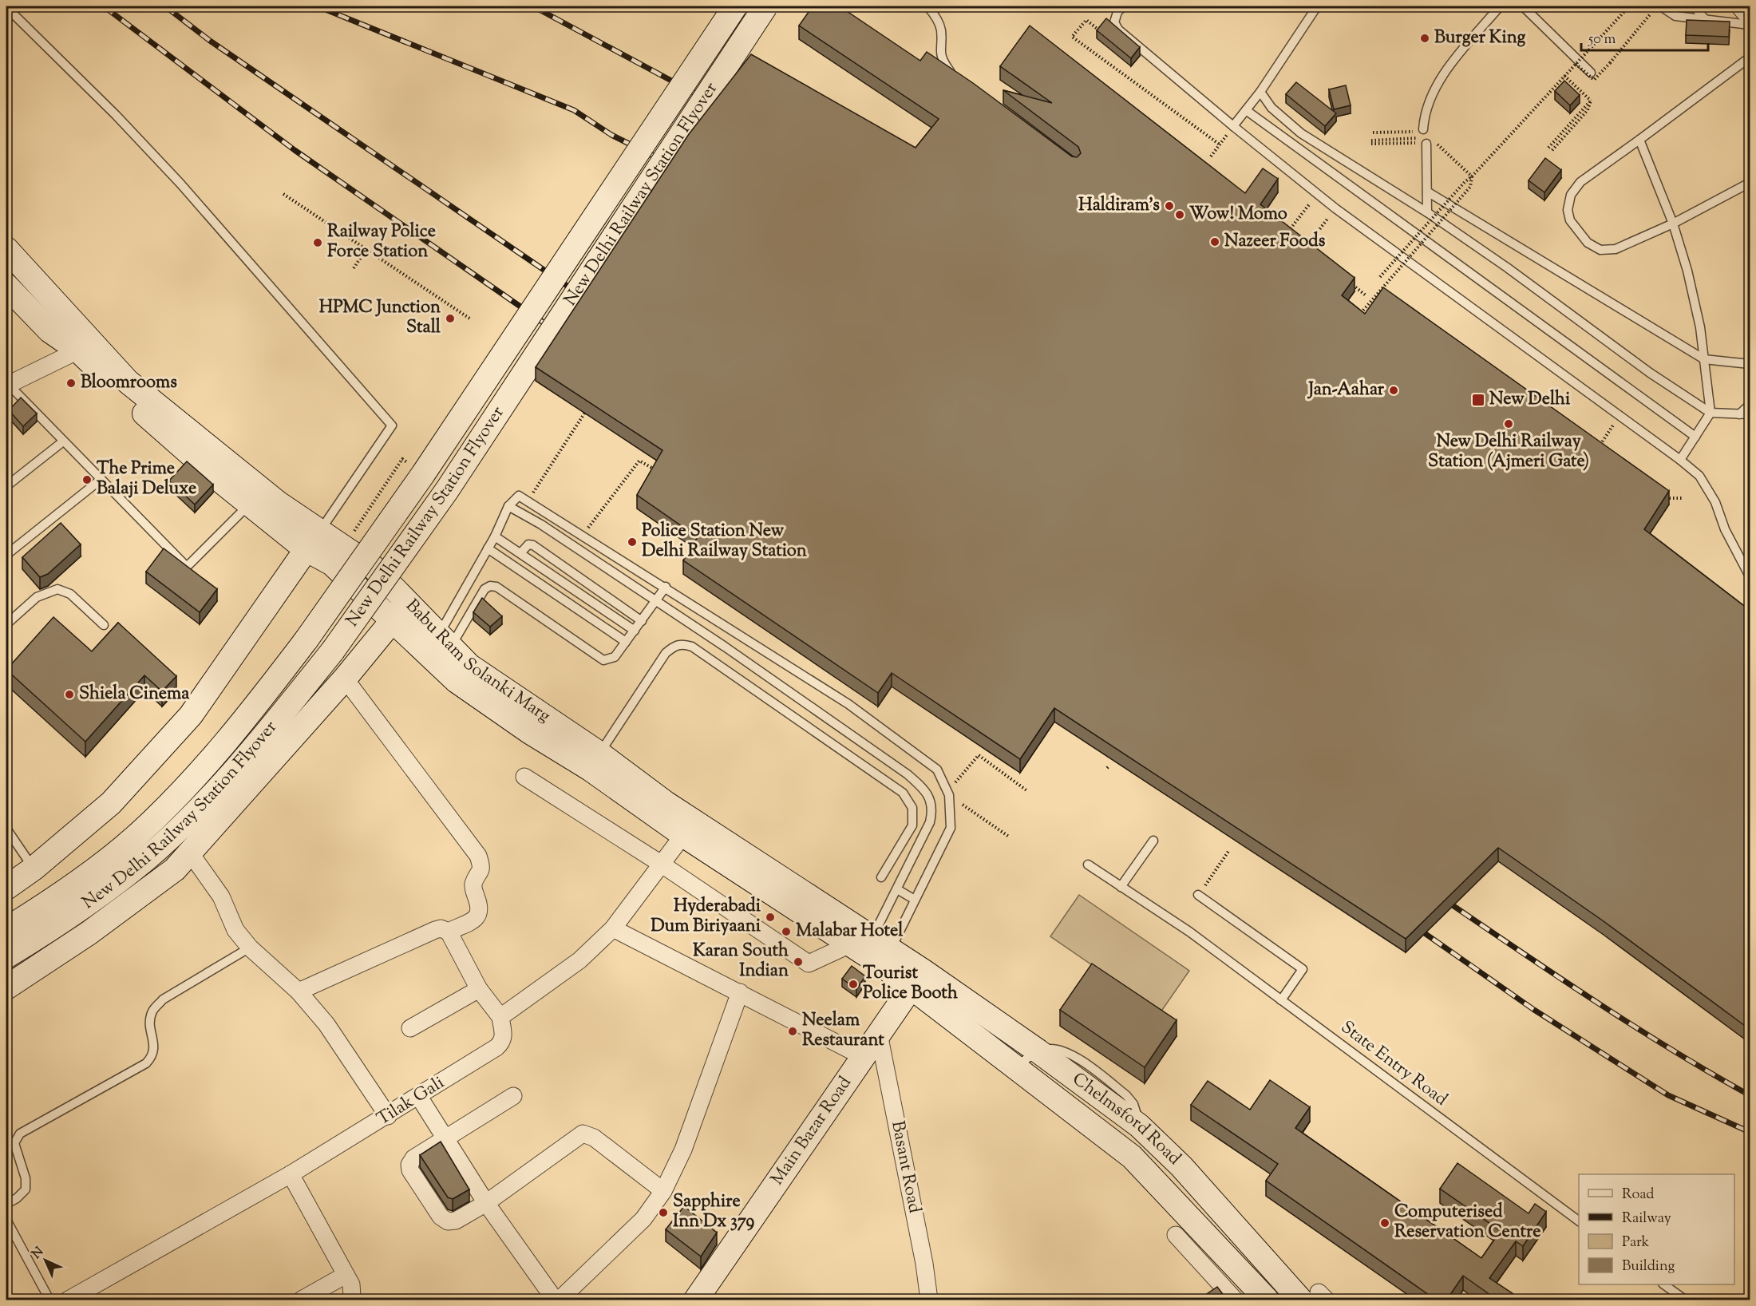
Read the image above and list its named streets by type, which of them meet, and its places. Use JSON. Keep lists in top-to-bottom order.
{
  "streets": {
    "main road": [
      "New Delhi Railway Station Flyover",
      "Babu Ram Solanki Marg",
      "Chelmsford Road",
      "Main Bazar Road"
    ],
    "street": ["Tilak Gali", "Basant Road"],
    "lane": ["State Entry Road"]
  },
  "crossings": [
    ["Babu Ram Solanki Marg", "Chelmsford Road"],
    ["Babu Ram Solanki Marg", "Main Bazar Road"],
    ["Chelmsford Road", "Main Bazar Road"],
    ["Main Bazar Road", "Basant Road"]
  ],
  "places": {
    "other": [
      "Burger King",
      "Haldiram's",
      "Wow! Momo",
      "Nazeer Foods",
      "Railway Police Force Station",
      "HPMC Junction Stall",
      "Bloomrooms",
      "Jan-Aahar",
      "New Delhi Railway Station (Ajmeri Gate)",
      "The Prime Balaji Deluxe",
      "Police Station New Delhi Railway Station",
      "Shiela Cinema",
      "Hyderabadi Dum Biriyaani",
      "Malabar Hotel",
      "Karan South Indian",
      "Tourist Police Booth",
      "Neelam Restaurant",
      "Sapphire Inn Dx 379",
      "Computerised Reservation Centre"
    ],
    "transit": ["New Delhi"]
  },
  "legend": [
    "Road",
    "Railway",
    "Park",
    "Building"
  ],
  "scale_bar": "50 m",
  "north": "top left"
}
